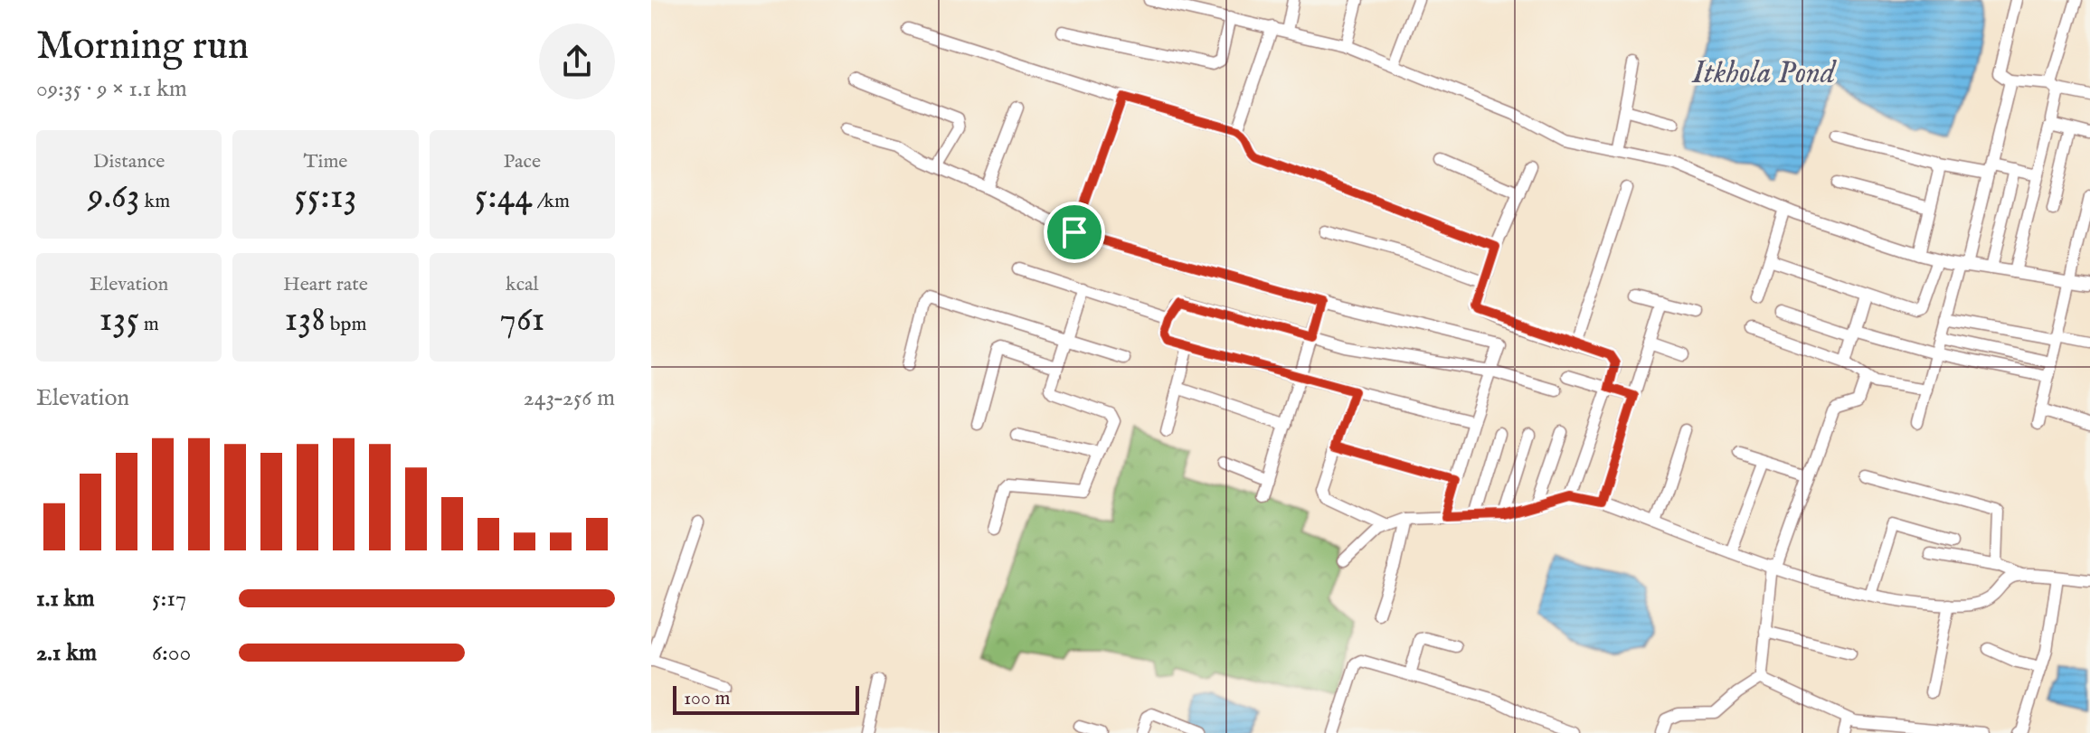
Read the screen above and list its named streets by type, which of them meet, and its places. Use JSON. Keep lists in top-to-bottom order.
{
  "water": ["Itkhola Pond"],
  "scale_bar": "100 m",
  "page": {
    "heading": ["Morning run", "09:35 · 9 × 1.1 km"],
    "stats": [
      ["Distance", "9.63 km"],
      ["Time", "55:13"],
      ["Pace", "5:44 /km"],
      ["Elevation", "135 m"],
      ["Heart rate", "138 bpm"],
      ["kcal", "761"]
    ],
    "chart": ["Elevation", "243–256 m"],
    "list": [
      {
        "name": "1.1 km",
        "note": "5:17"
      },
      {
        "name": "2.1 km",
        "note": "6:00"
      }
    ],
    "scale": "100 m"
  }
}
